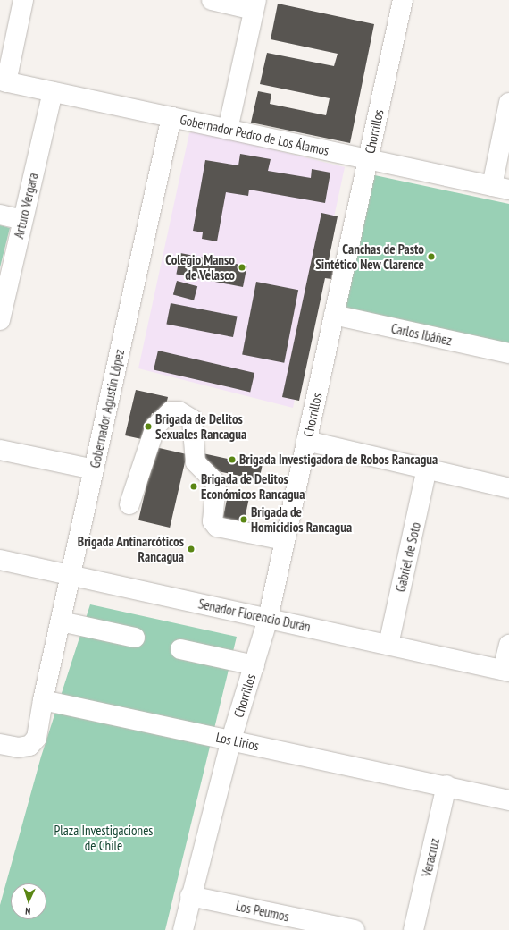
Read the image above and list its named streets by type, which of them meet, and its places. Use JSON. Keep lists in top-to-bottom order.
{
  "streets": {
    "street": [
      "Chorrillos",
      "Gobernador Pedro de Los Álamos",
      "Arturo Vergara",
      "Carlos Ibáñez",
      "Gobernador Agustín López",
      "Gabriel de Soto",
      "Senador Florencio Durán",
      "Los Lirios",
      "Veracruz",
      "Los Peumos"
    ]
  },
  "crossings": [
    ["Chorrillos", "Gobernador Pedro de Los Álamos"],
    ["Chorrillos", "Carlos Ibáñez"],
    ["Chorrillos", "Senador Florencio Durán"],
    ["Chorrillos", "Los Lirios"],
    ["Chorrillos", "Los Peumos"],
    ["Gobernador Pedro de Los Álamos", "Arturo Vergara"],
    ["Gobernador Pedro de Los Álamos", "Gobernador Agustín López"],
    ["Gobernador Agustín López", "Senador Florencio Durán"],
    ["Gobernador Agustín López", "Los Lirios"],
    ["Gabriel de Soto", "Senador Florencio Durán"],
    ["Los Lirios", "Veracruz"]
  ],
  "parks": ["Plaza Investigaciones de Chile"],
  "places": [
    "Canchas de Pasto Sintético New Clarence",
    "Colegio Manso de Velasco",
    "Brigada de Delitos Sexuales Rancagua",
    "Brigada Investigadora de Robos Rancagua",
    "Brigada de Delitos Económicos Rancagua",
    "Brigada de Homicidios Rancagua",
    "Brigada Antinarcóticos Rancagua"
  ],
  "north": "bottom"
}
